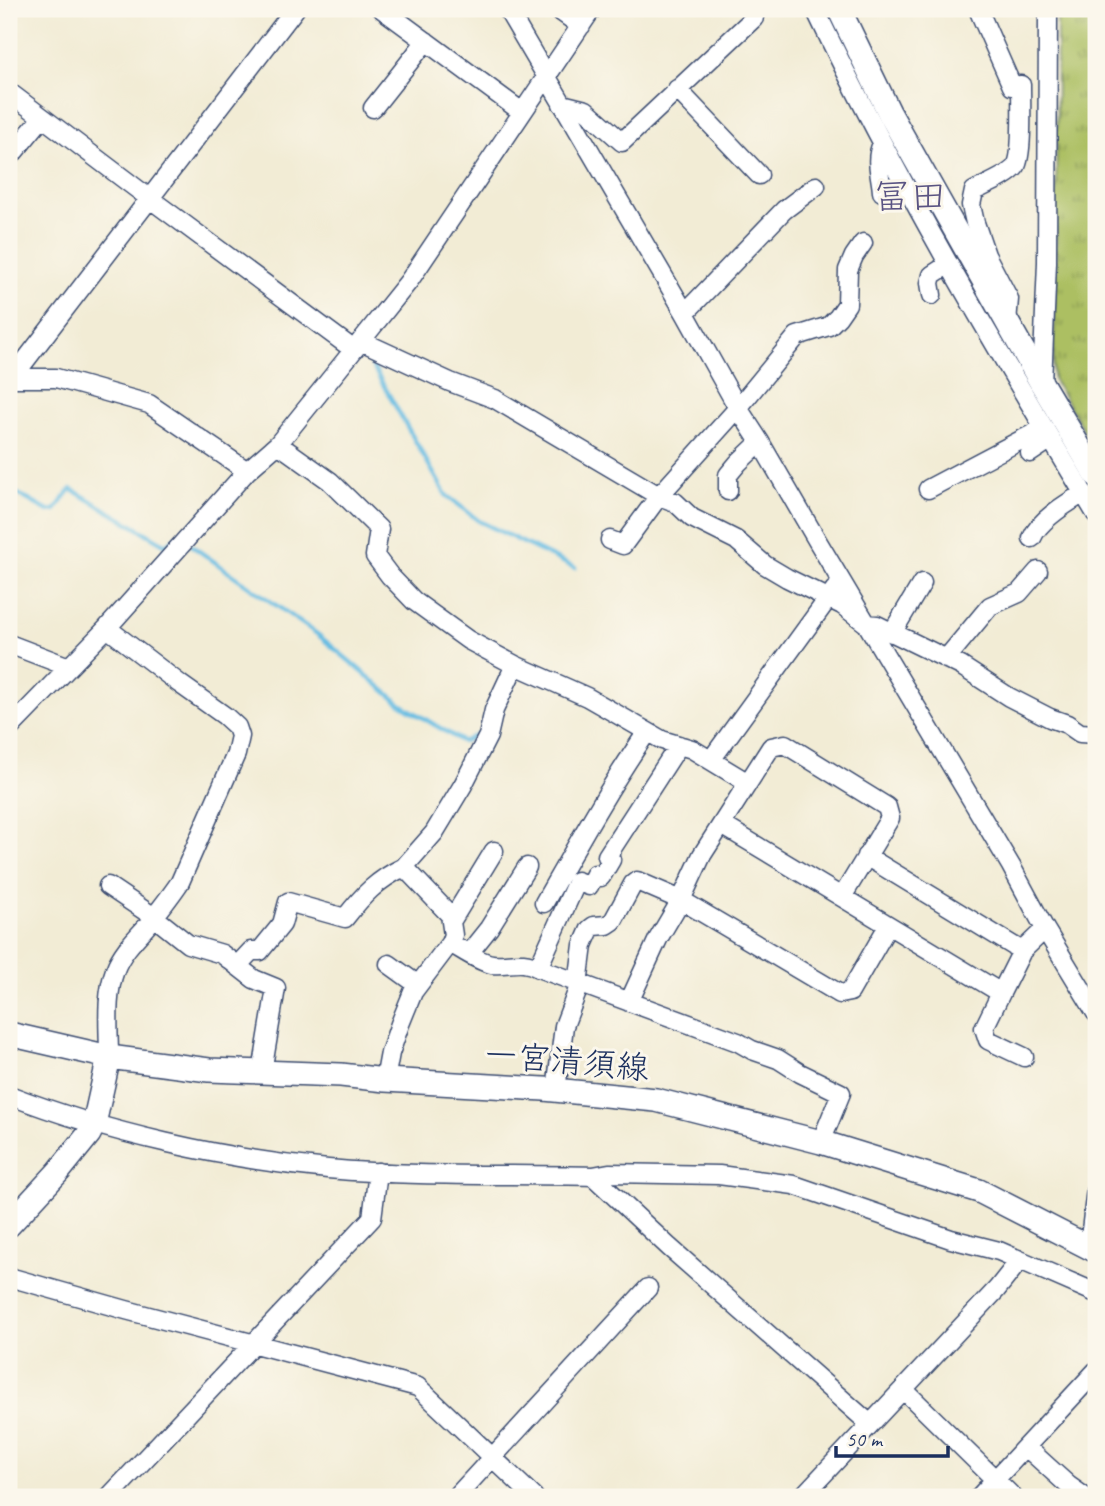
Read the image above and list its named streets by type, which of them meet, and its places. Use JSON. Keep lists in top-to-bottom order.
{
  "streets": {
    "main road": ["一宮清須線"]
  },
  "districts": ["冨田"],
  "scale_bar": "50 m"
}
